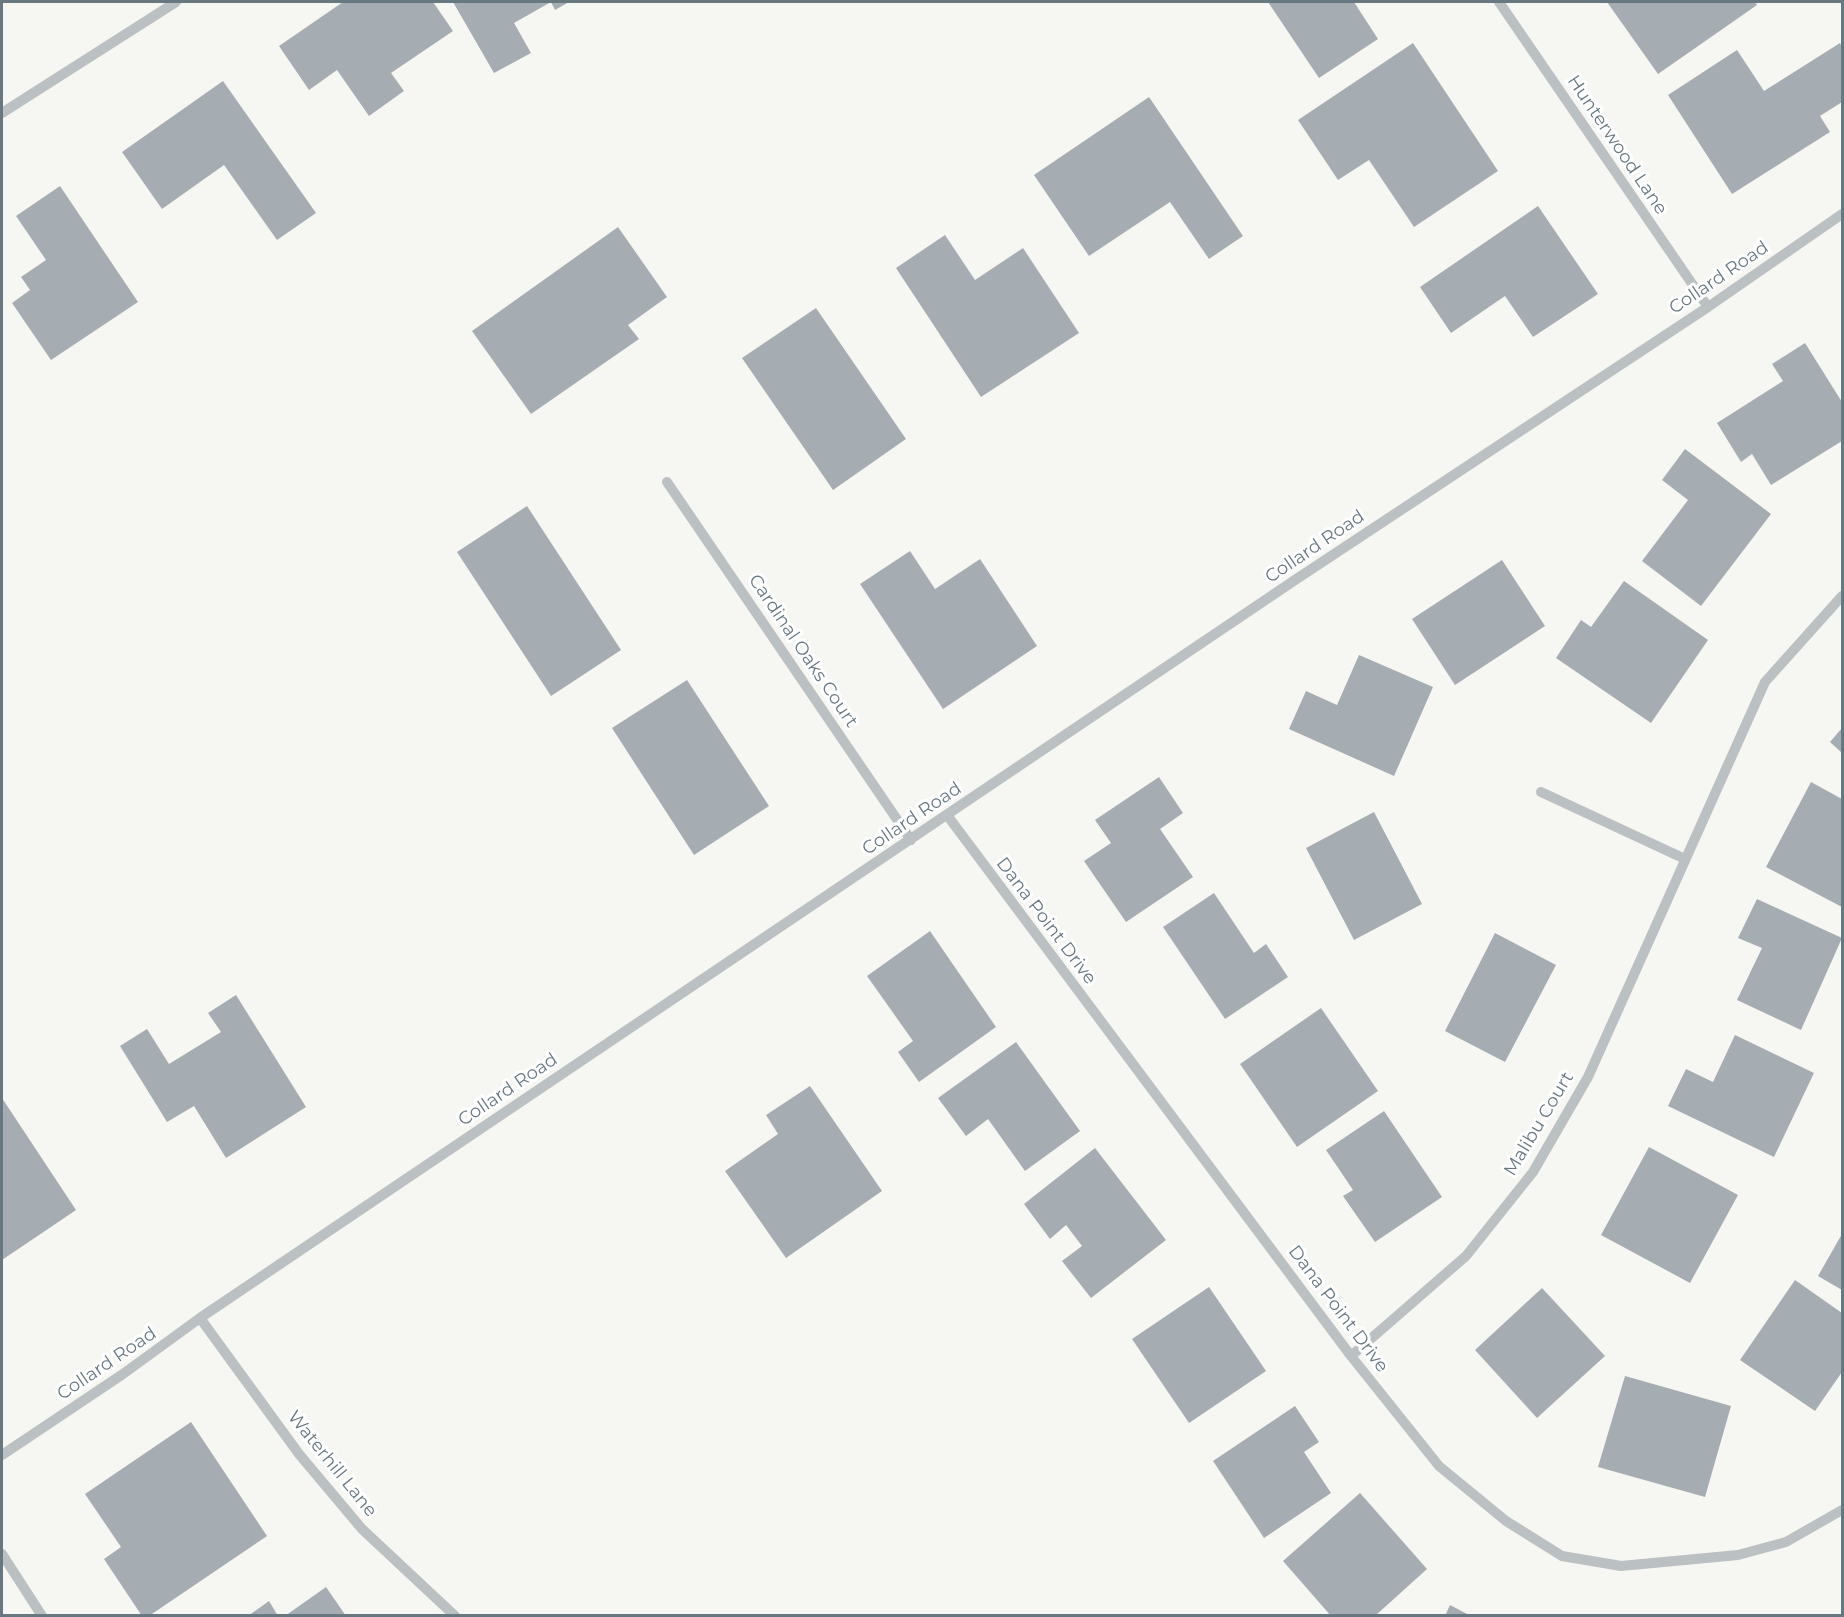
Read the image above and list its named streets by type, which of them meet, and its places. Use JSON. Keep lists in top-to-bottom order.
{
  "streets": {
    "street": [
      "Hunterwood Lane",
      "Collard Road",
      "Cardinal Oaks Court",
      "Dana Point Drive",
      "Malibu Court",
      "Waterhill Lane"
    ]
  },
  "crossings": [
    ["Hunterwood Lane", "Collard Road"],
    ["Collard Road", "Cardinal Oaks Court"],
    ["Collard Road", "Dana Point Drive"],
    ["Collard Road", "Waterhill Lane"],
    ["Dana Point Drive", "Malibu Court"]
  ]
}
